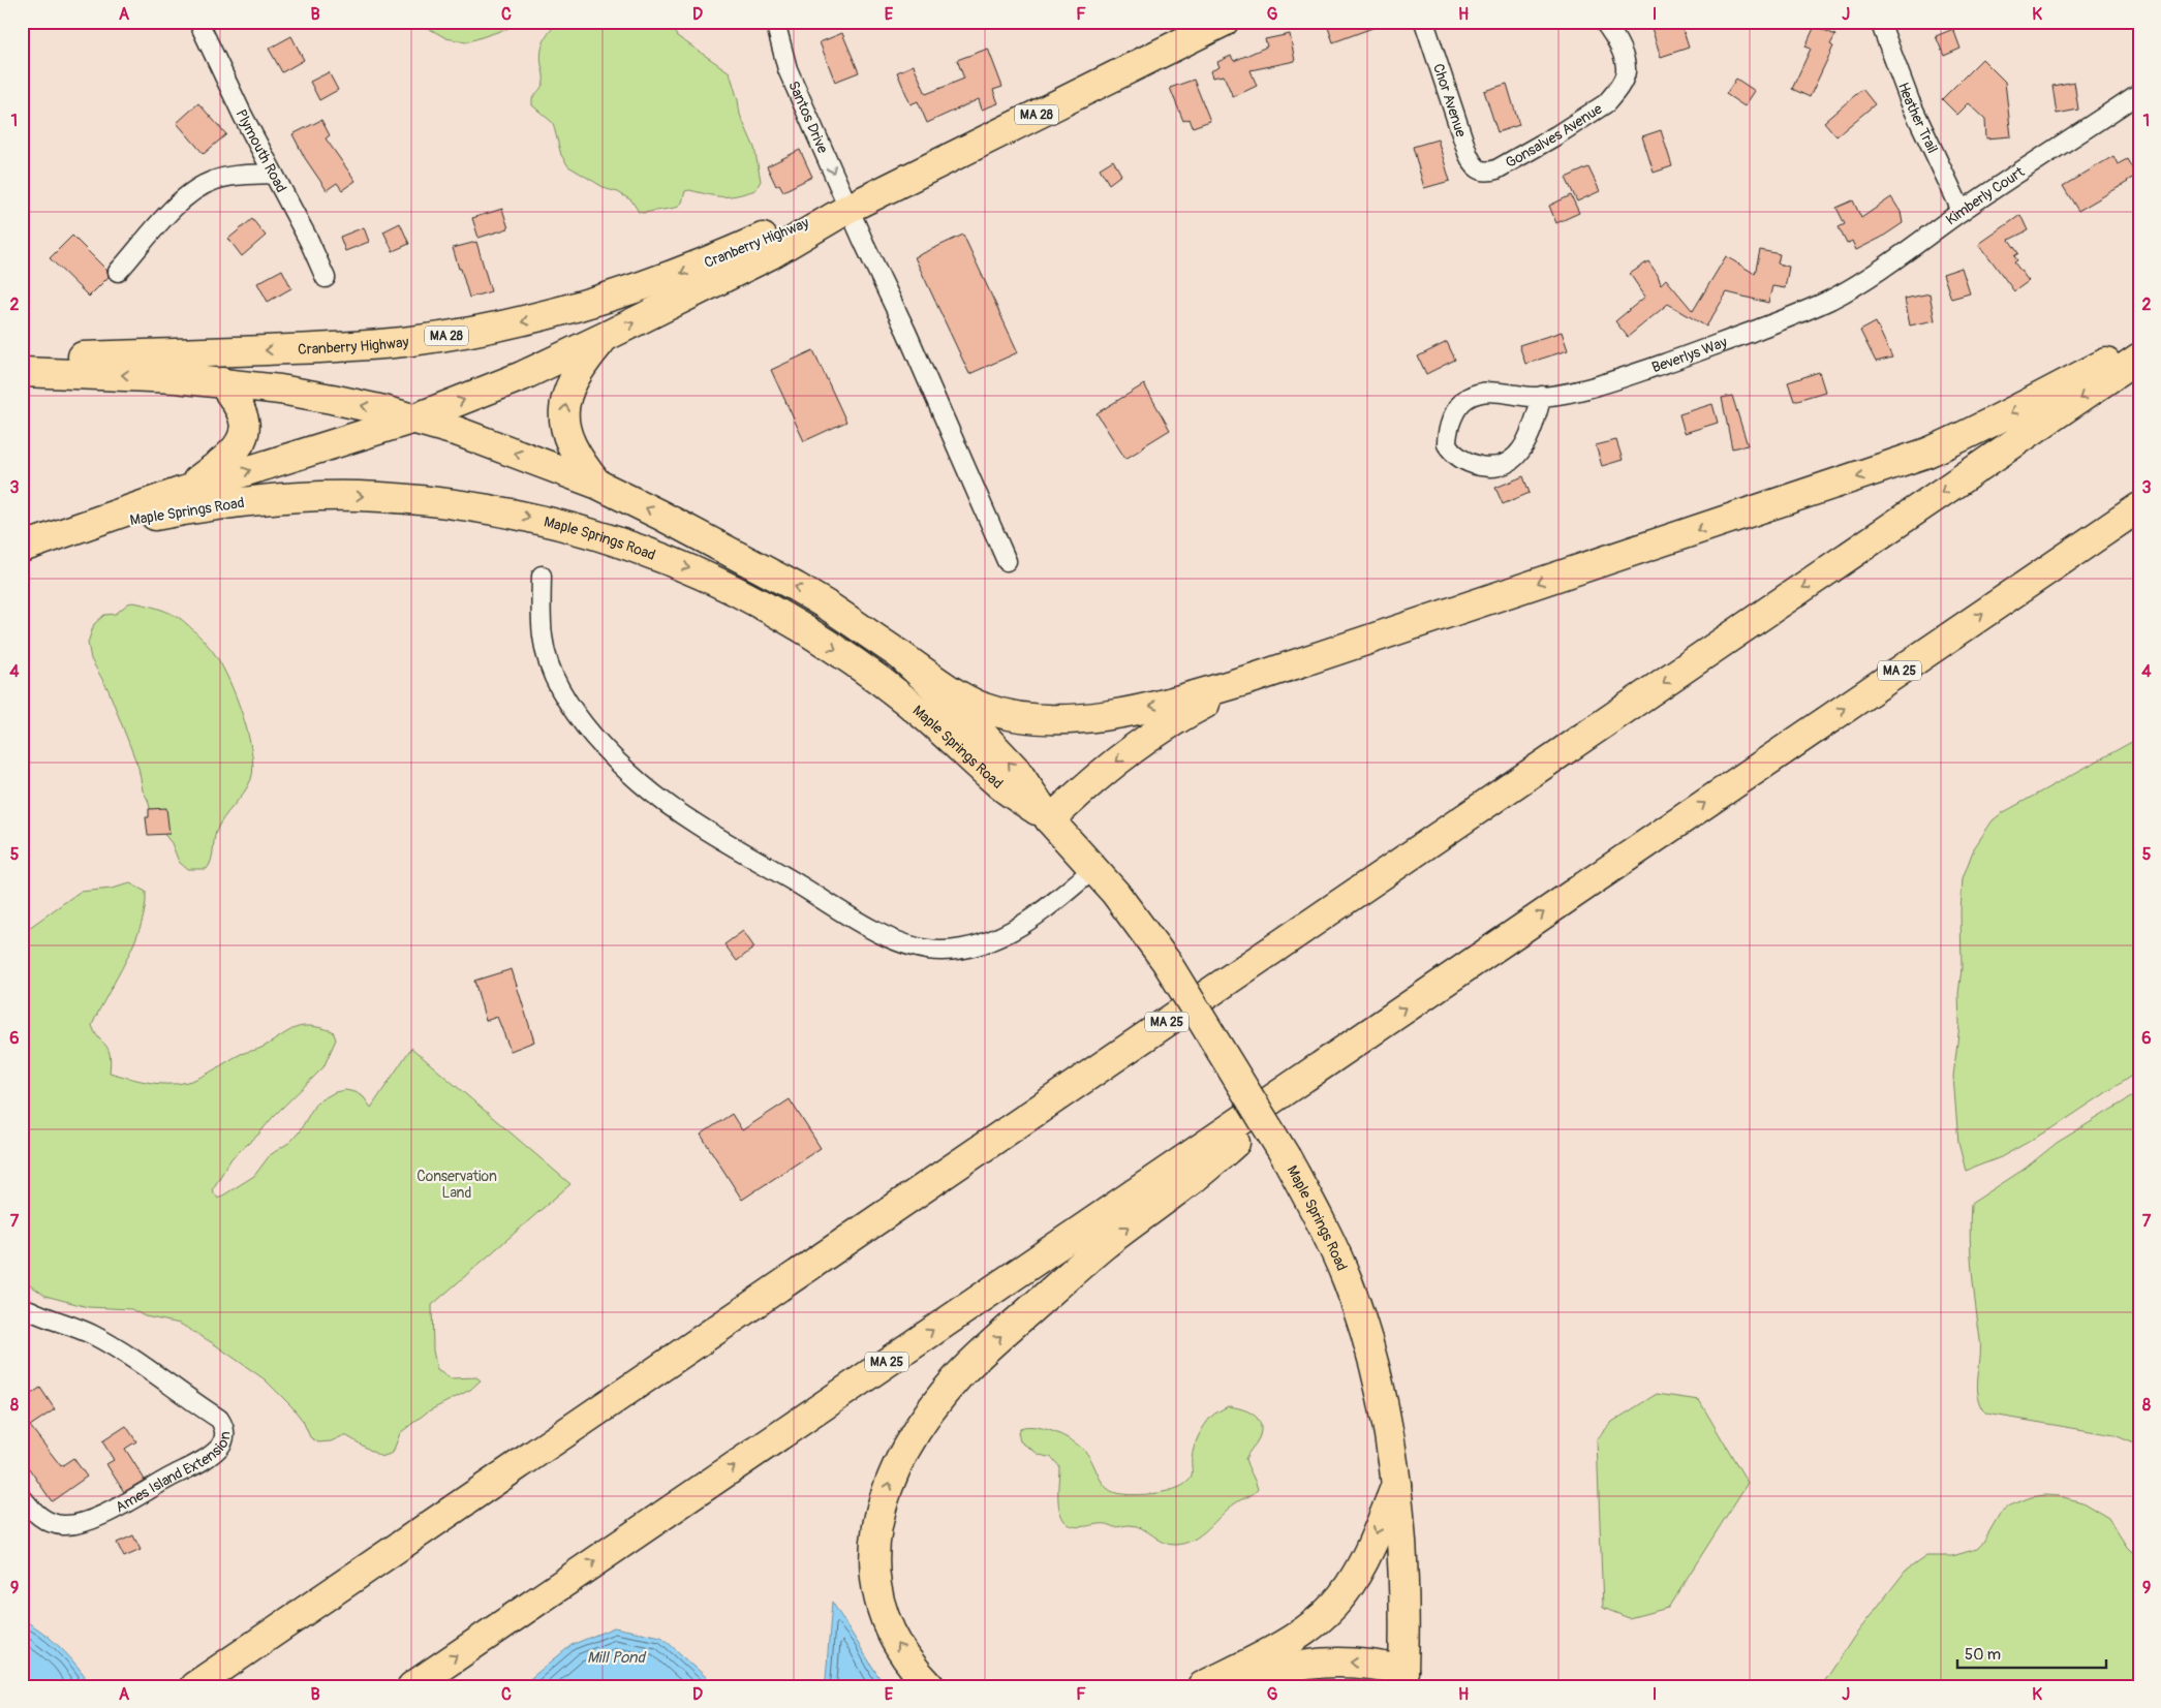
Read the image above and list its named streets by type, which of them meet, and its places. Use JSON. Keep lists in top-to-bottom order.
{
  "streets": {
    "main road": [
      "MA 28",
      "Cranberry Highway",
      "Maple Springs Road",
      "MA 25"
    ],
    "street": [
      "Chor Avenue",
      "Santos Drive",
      "Heather Trail",
      "Gonsalves Avenue",
      "Plymouth Road",
      "Kimberly Court",
      "Beverlys Way",
      "Ames Island Extension"
    ]
  },
  "crossings": [
    ["Chor Avenue", "Gonsalves Avenue"],
    ["Santos Drive", "Cranberry Highway"],
    ["Heather Trail", "Kimberly Court"],
    ["Kimberly Court", "Beverlys Way"],
    ["Cranberry Highway", "Maple Springs Road"]
  ],
  "one_way": ["Santos Drive"],
  "water": ["Mill Pond"],
  "parks": ["Conservation Land"],
  "scale_bar": "50 m",
  "grid": {
    "columns": [
      "A",
      "B",
      "C",
      "D",
      "E",
      "F",
      "G",
      "H",
      "I",
      "J",
      "K"
    ],
    "rows": [
      "1",
      "2",
      "3",
      "4",
      "5",
      "6",
      "7",
      "8",
      "9"
    ]
  }
}
